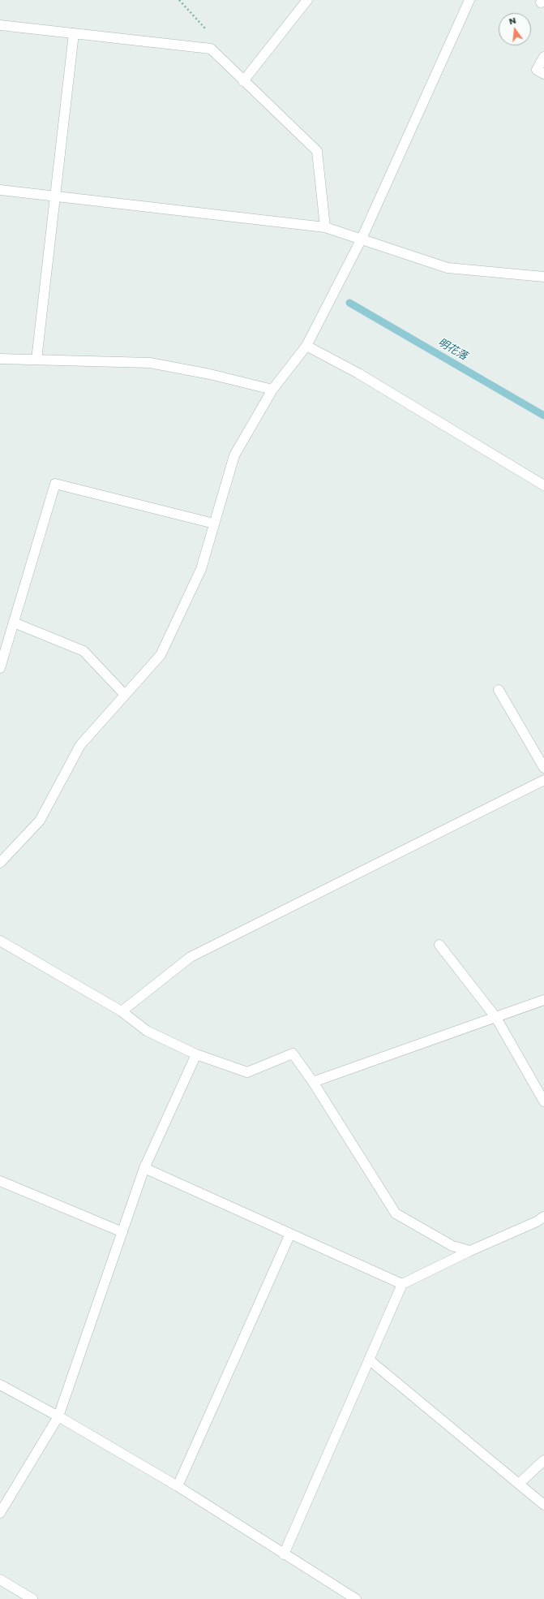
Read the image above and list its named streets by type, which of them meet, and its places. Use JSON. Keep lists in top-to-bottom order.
{
  "water": ["明花落"],
  "north": "top"
}
